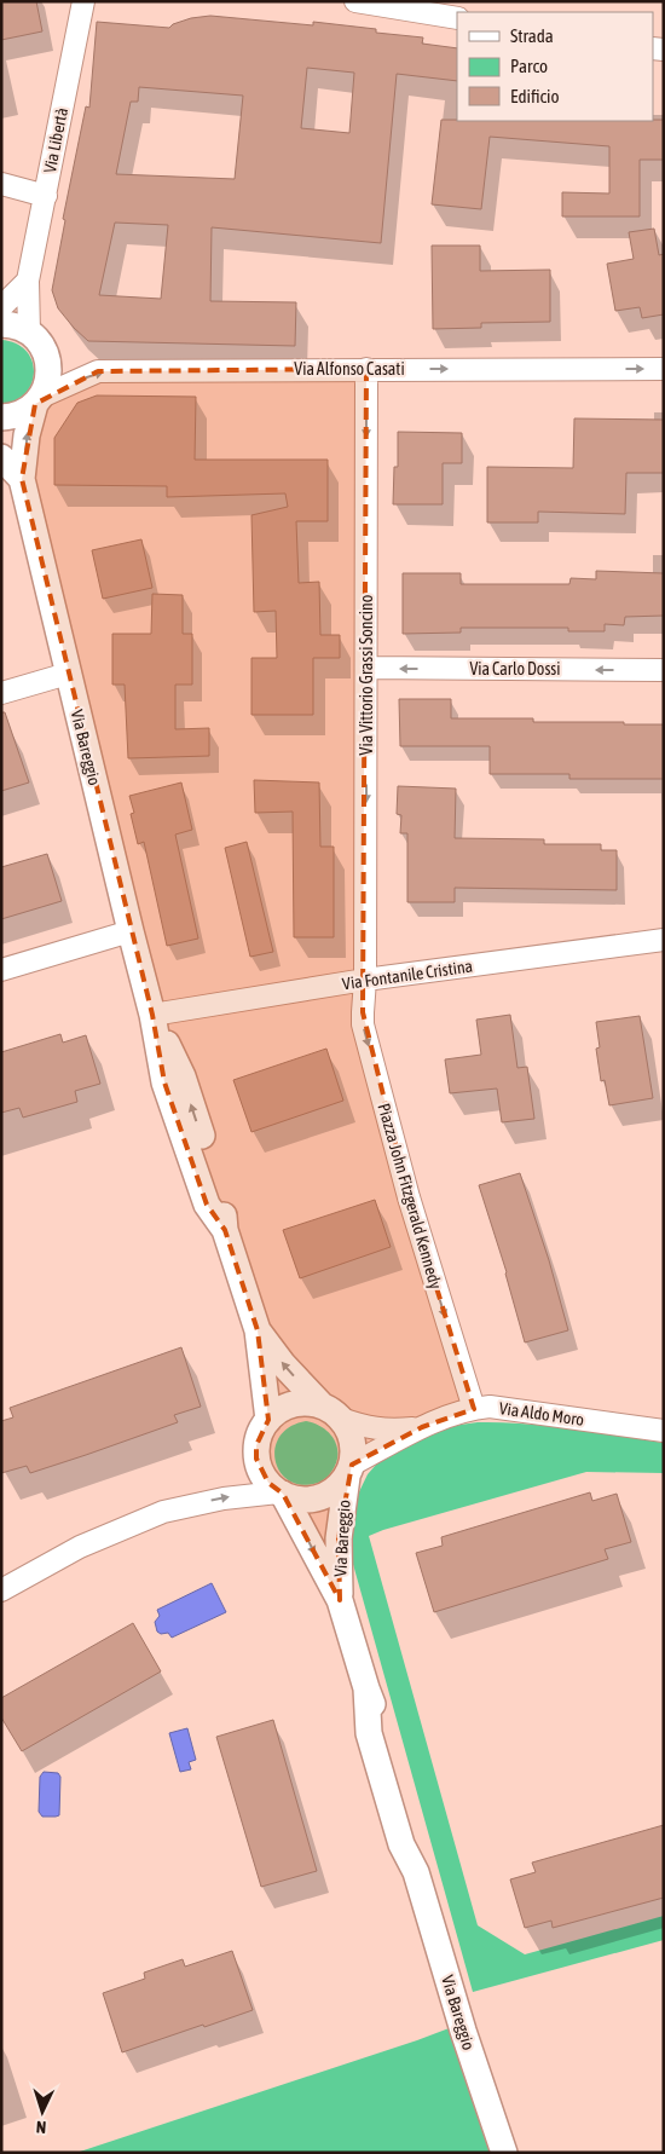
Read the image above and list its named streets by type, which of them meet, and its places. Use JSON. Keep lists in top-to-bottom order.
{
  "streets": {
    "street": [
      "Via Libertà",
      "Via Alfonso Casati",
      "Via Carlo Dossi",
      "Via Vittorio Grassi Soncino",
      "Via Bareggio",
      "Via Fontanile Cristina",
      "Piazza John Fitzgerald Kennedy",
      "Via Aldo Moro"
    ]
  },
  "crossings": [
    ["Via Libertà", "Via Bareggio"],
    ["Via Alfonso Casati", "Via Vittorio Grassi Soncino"],
    ["Via Alfonso Casati", "Via Bareggio"],
    ["Via Carlo Dossi", "Via Vittorio Grassi Soncino"],
    ["Via Vittorio Grassi Soncino", "Via Fontanile Cristina"],
    ["Via Vittorio Grassi Soncino", "Piazza John Fitzgerald Kennedy"],
    ["Via Bareggio", "Via Fontanile Cristina"],
    ["Via Fontanile Cristina", "Piazza John Fitzgerald Kennedy"],
    ["Piazza John Fitzgerald Kennedy", "Via Aldo Moro"]
  ],
  "one_way": [
    "Via Alfonso Casati",
    "Via Carlo Dossi",
    "Via Vittorio Grassi Soncino",
    "Piazza John Fitzgerald Kennedy"
  ],
  "legend": ["Strada", "Parco", "Edificio"],
  "north": "bottom"
}
